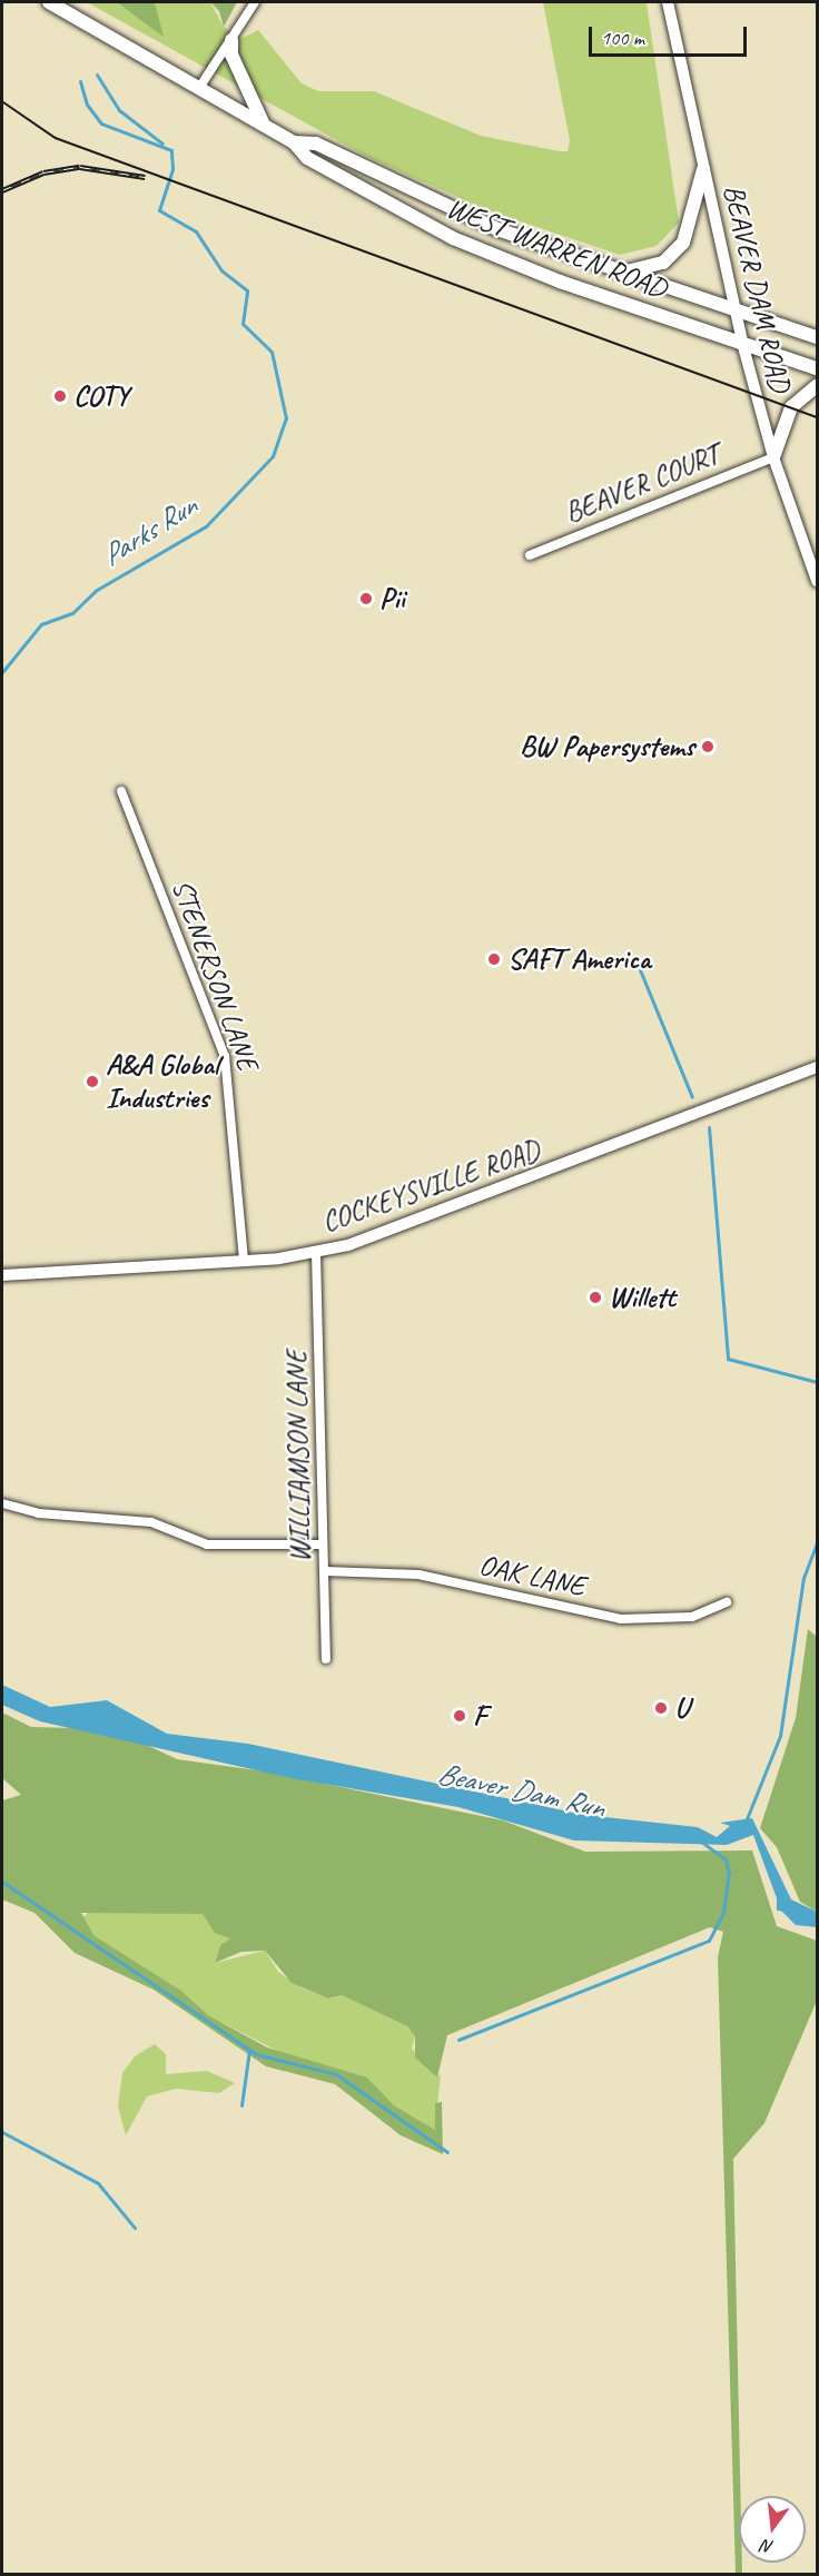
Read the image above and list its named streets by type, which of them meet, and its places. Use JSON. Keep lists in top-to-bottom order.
{
  "streets": {
    "main road": ["WEST WARREN ROAD"],
    "street": [
      "BEAVER DAM ROAD",
      "BEAVER COURT",
      "STENERSON LANE",
      "COCKEYSVILLE ROAD",
      "WILLIAMSON LANE",
      "OAK LANE"
    ]
  },
  "crossings": [
    ["WEST WARREN ROAD", "BEAVER DAM ROAD"],
    ["BEAVER DAM ROAD", "BEAVER COURT"],
    ["STENERSON LANE", "COCKEYSVILLE ROAD"],
    ["COCKEYSVILLE ROAD", "WILLIAMSON LANE"],
    ["WILLIAMSON LANE", "OAK LANE"]
  ],
  "water": ["Parks Run", "Beaver Dam Run"],
  "places": [
    "COTY",
    "Pii",
    "BW Papersystems",
    "SAFT America",
    "A&A Global Industries",
    "Willett",
    "U",
    "F"
  ],
  "scale_bar": "100 m",
  "north": "bottom"
}
